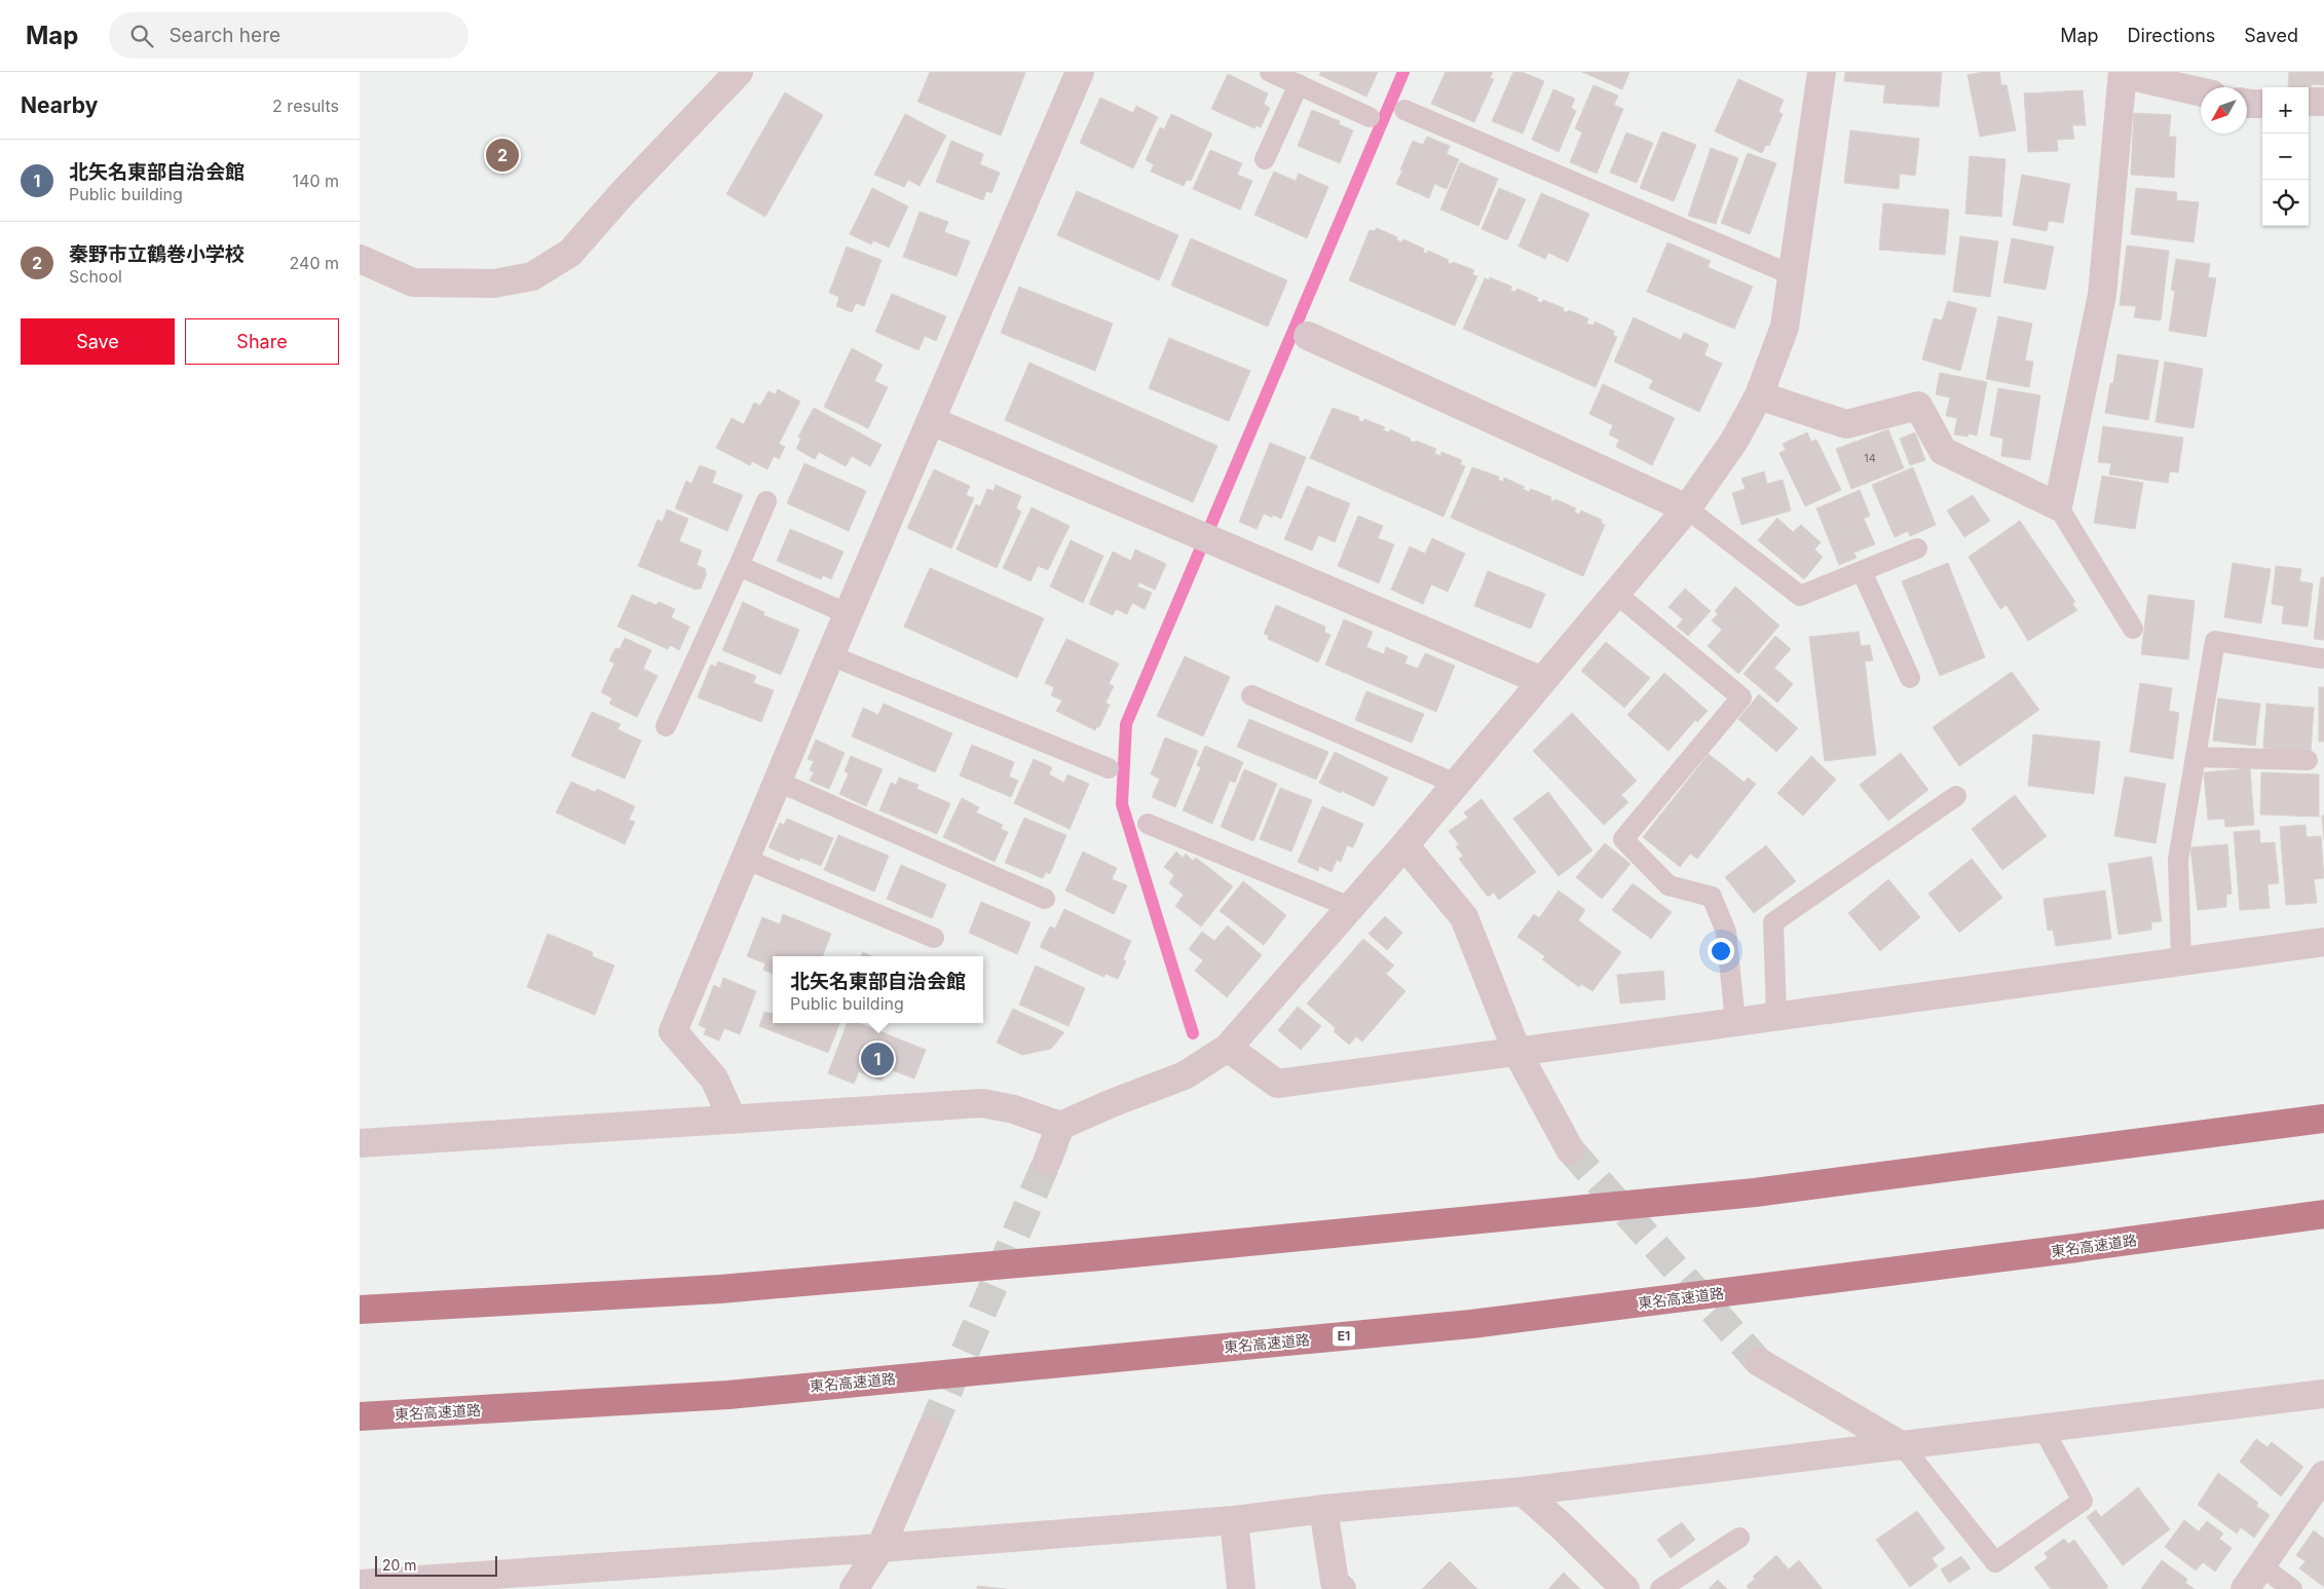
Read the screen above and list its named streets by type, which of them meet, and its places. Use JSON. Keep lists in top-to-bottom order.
{
  "streets": {
    "highway": ["東名高速道路", "E1"]
  },
  "house_numbers": ["14"],
  "scale_bar": "20 m",
  "north": "bottom left",
  "page": {
    "header": "Map",
    "search": "Search here",
    "nav": ["Map", "Directions", "Saved"],
    "heading": ["Nearby", "2 results"],
    "map_buttons": ["+", "−"],
    "pins": ["2", "1"],
    "list": [
      {
        "mark": "1",
        "name": "北矢名東部自治会館",
        "note": "Public building",
        "value": "140 m"
      },
      {
        "mark": "2",
        "name": "秦野市立鶴巻小学校",
        "note": "School",
        "value": "240 m"
      }
    ],
    "buttons": ["Save", "Share"],
    "popup": ["北矢名東部自治会館", "Public building"],
    "scale": "20 m"
  }
}
